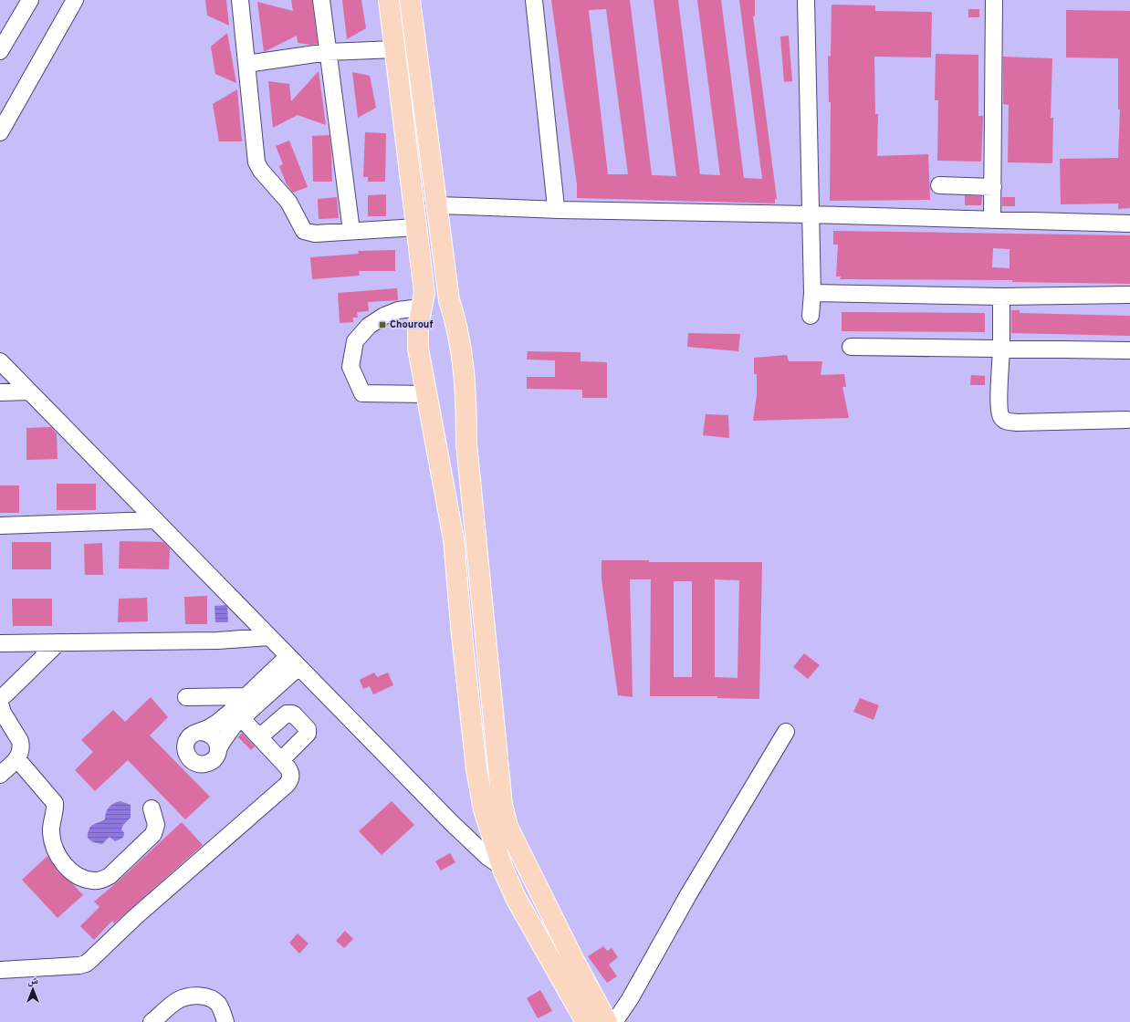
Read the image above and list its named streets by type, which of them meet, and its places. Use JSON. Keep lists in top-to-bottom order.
{
  "places": {
    "transit": ["Chourouf"]
  },
  "north": "top"
}
